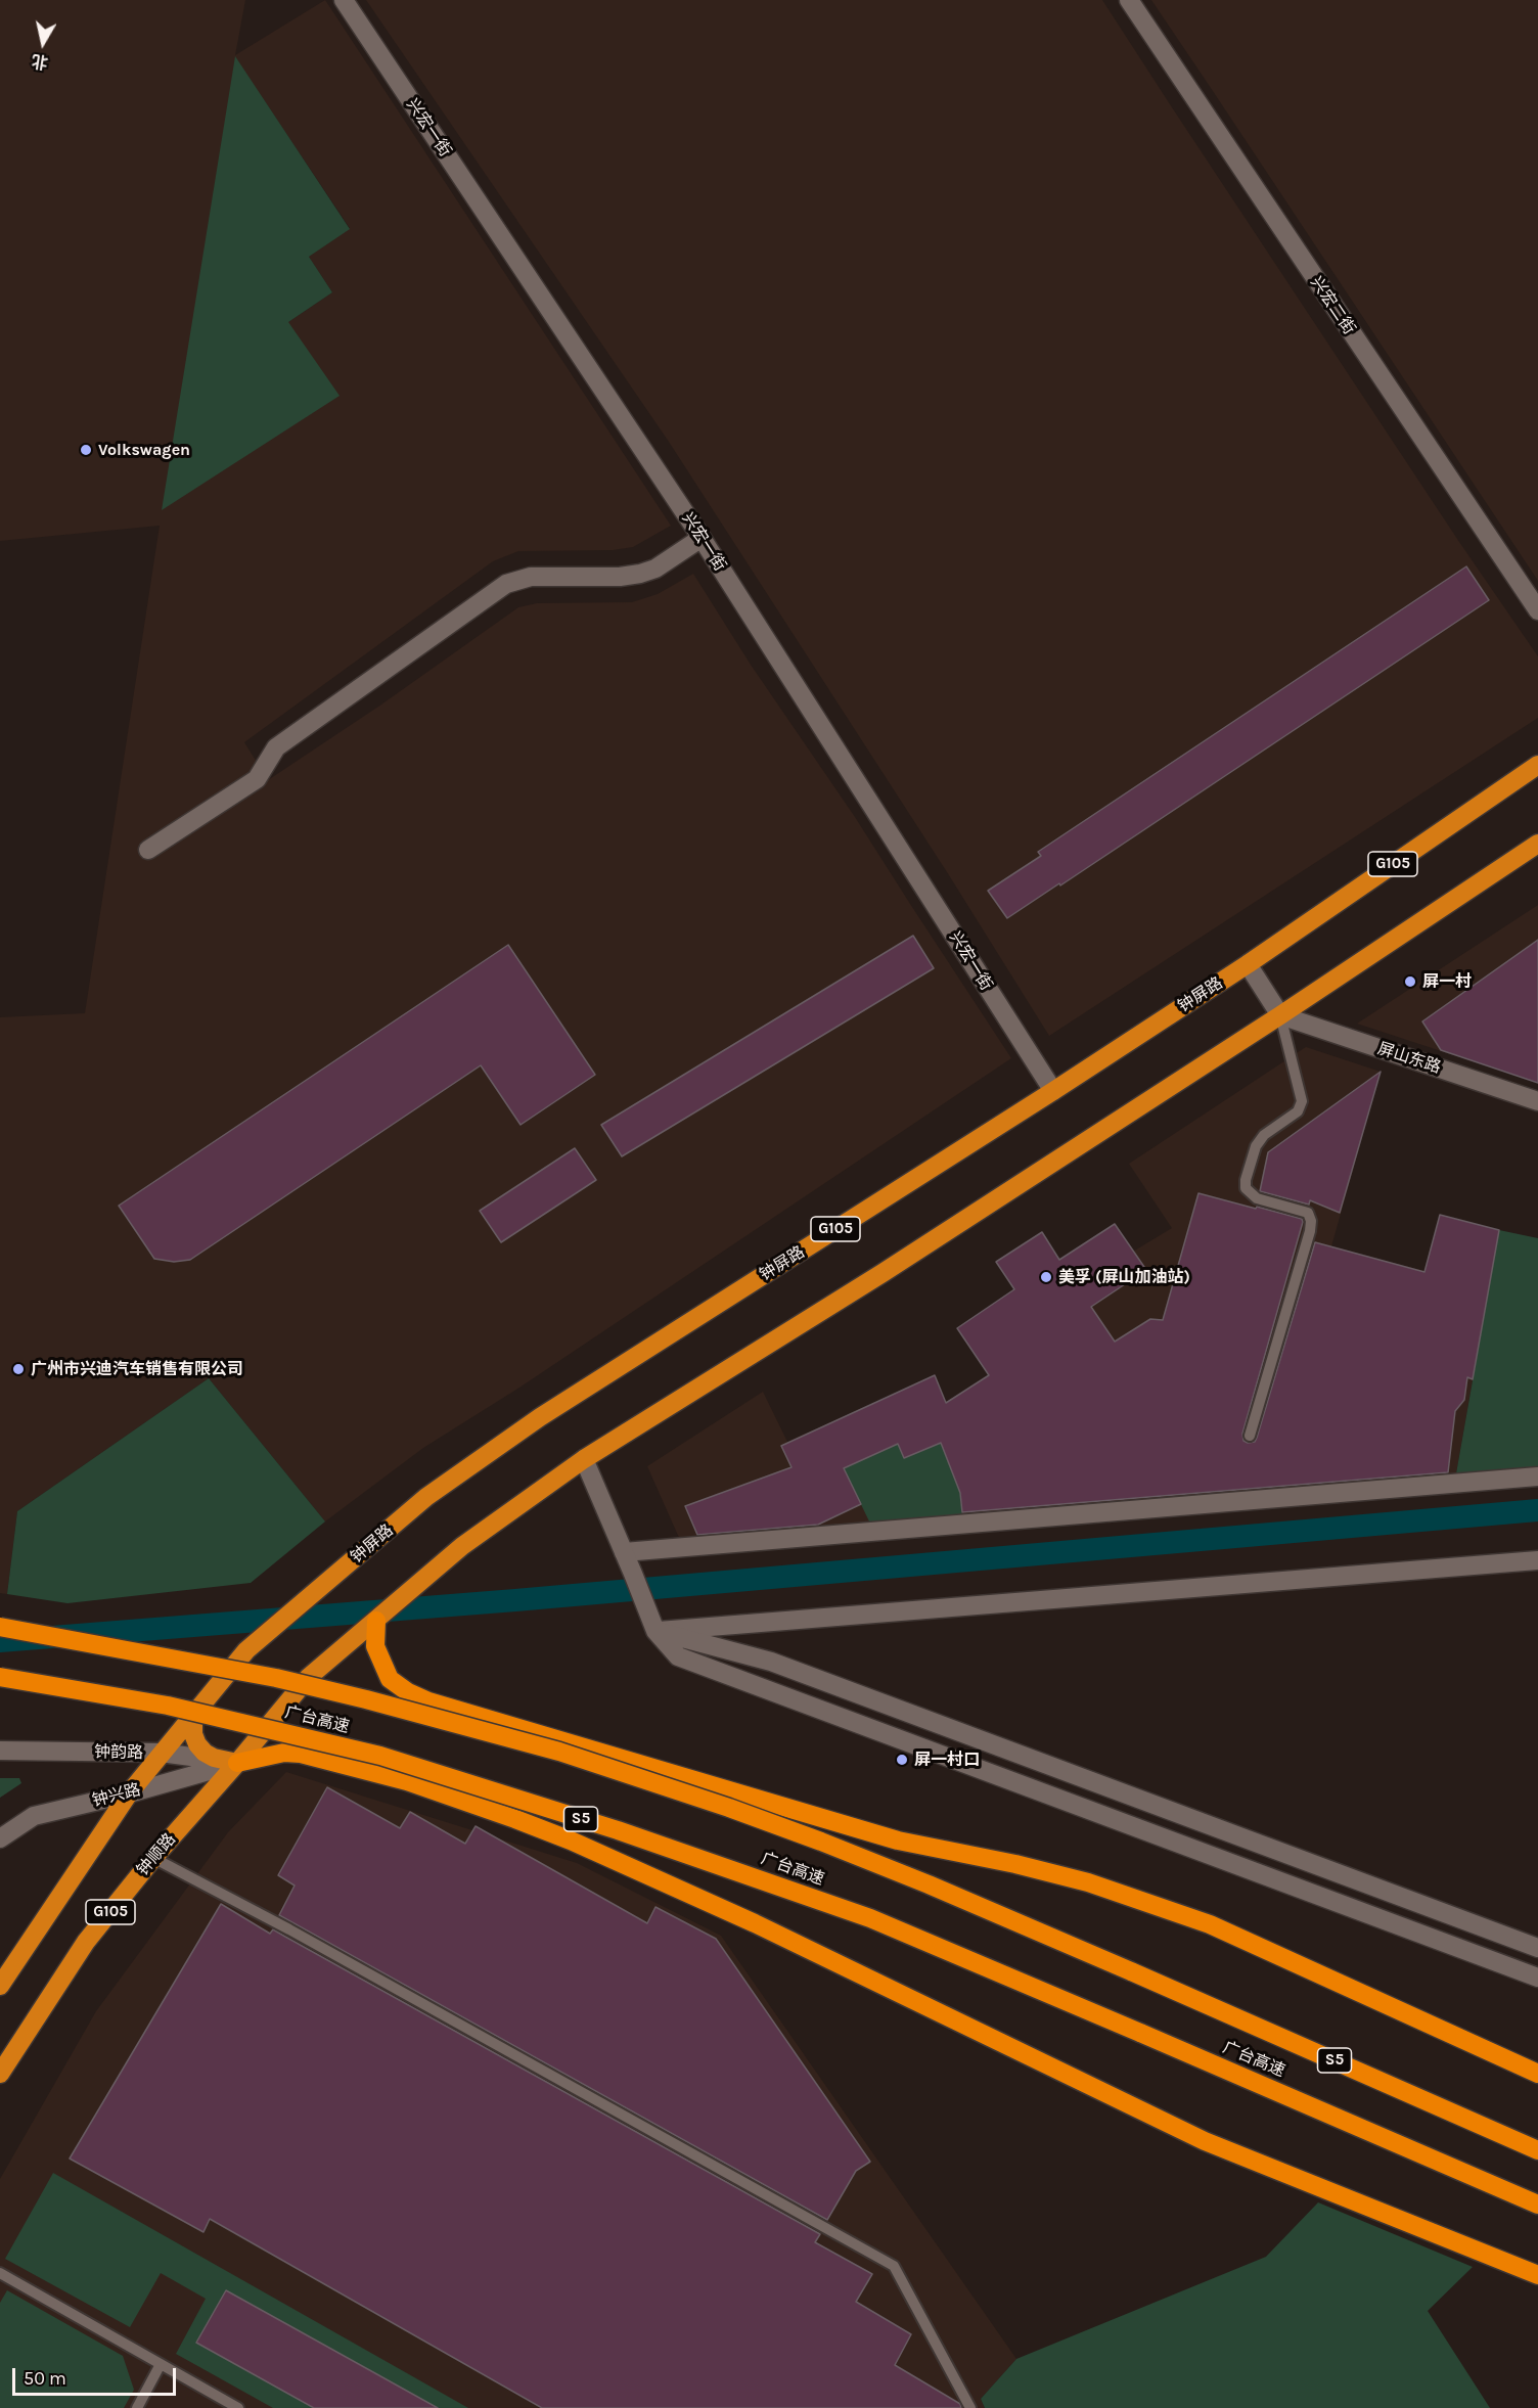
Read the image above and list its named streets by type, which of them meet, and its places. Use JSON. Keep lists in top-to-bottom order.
{
  "streets": {
    "highway": [
      "G105",
      "钟屏路",
      "广台高速",
      "S5",
      "钟顺路"
    ],
    "street": [
      "兴宏一街",
      "兴宏二街",
      "屏山东路",
      "钟韵路",
      "钟兴路"
    ]
  },
  "crossings": [
    ["兴宏一街", "钟屏路"],
    ["G105", "钟屏路"],
    ["G105", "屏山东路"],
    ["G105", "钟韵路"],
    ["G105", "钟兴路"],
    ["G105", "钟顺路"],
    ["钟屏路", "钟韵路"],
    ["钟韵路", "钟兴路"],
    ["钟韵路", "钟顺路"],
    ["钟兴路", "钟顺路"]
  ],
  "places": [
    "Volkswagen",
    "屏一村",
    "美孚 (屏山加油站)",
    "广州市兴迪汽车销售有限公司",
    "屏一村口"
  ],
  "scale_bar": "50 m",
  "north": "bottom"
}
